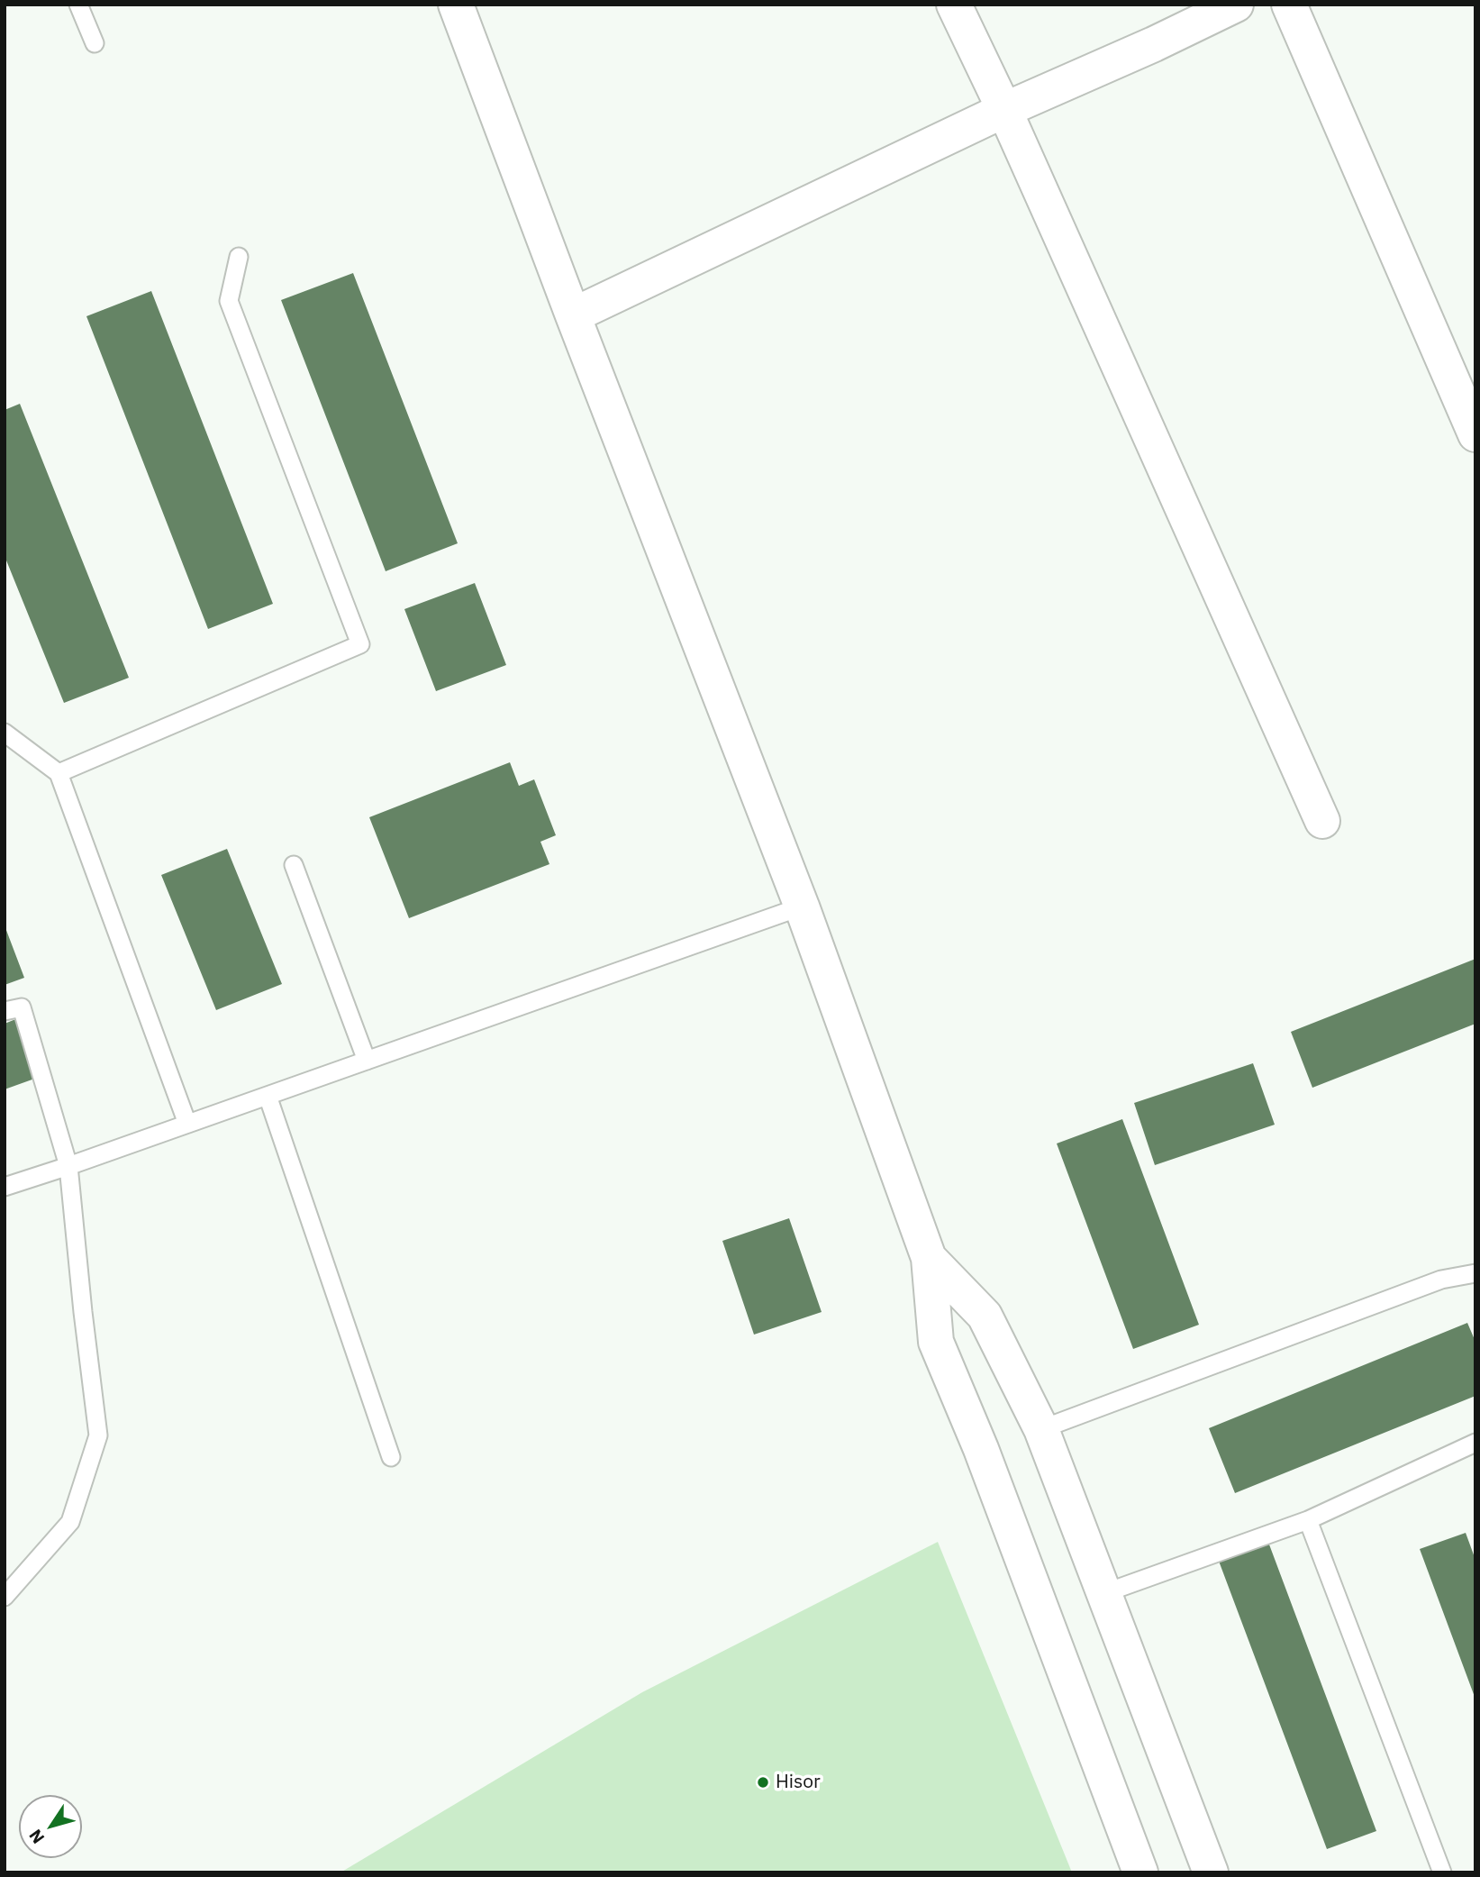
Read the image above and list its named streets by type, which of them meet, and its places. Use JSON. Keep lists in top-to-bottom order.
{
  "places": ["Hisor"],
  "north": "bottom left"
}
